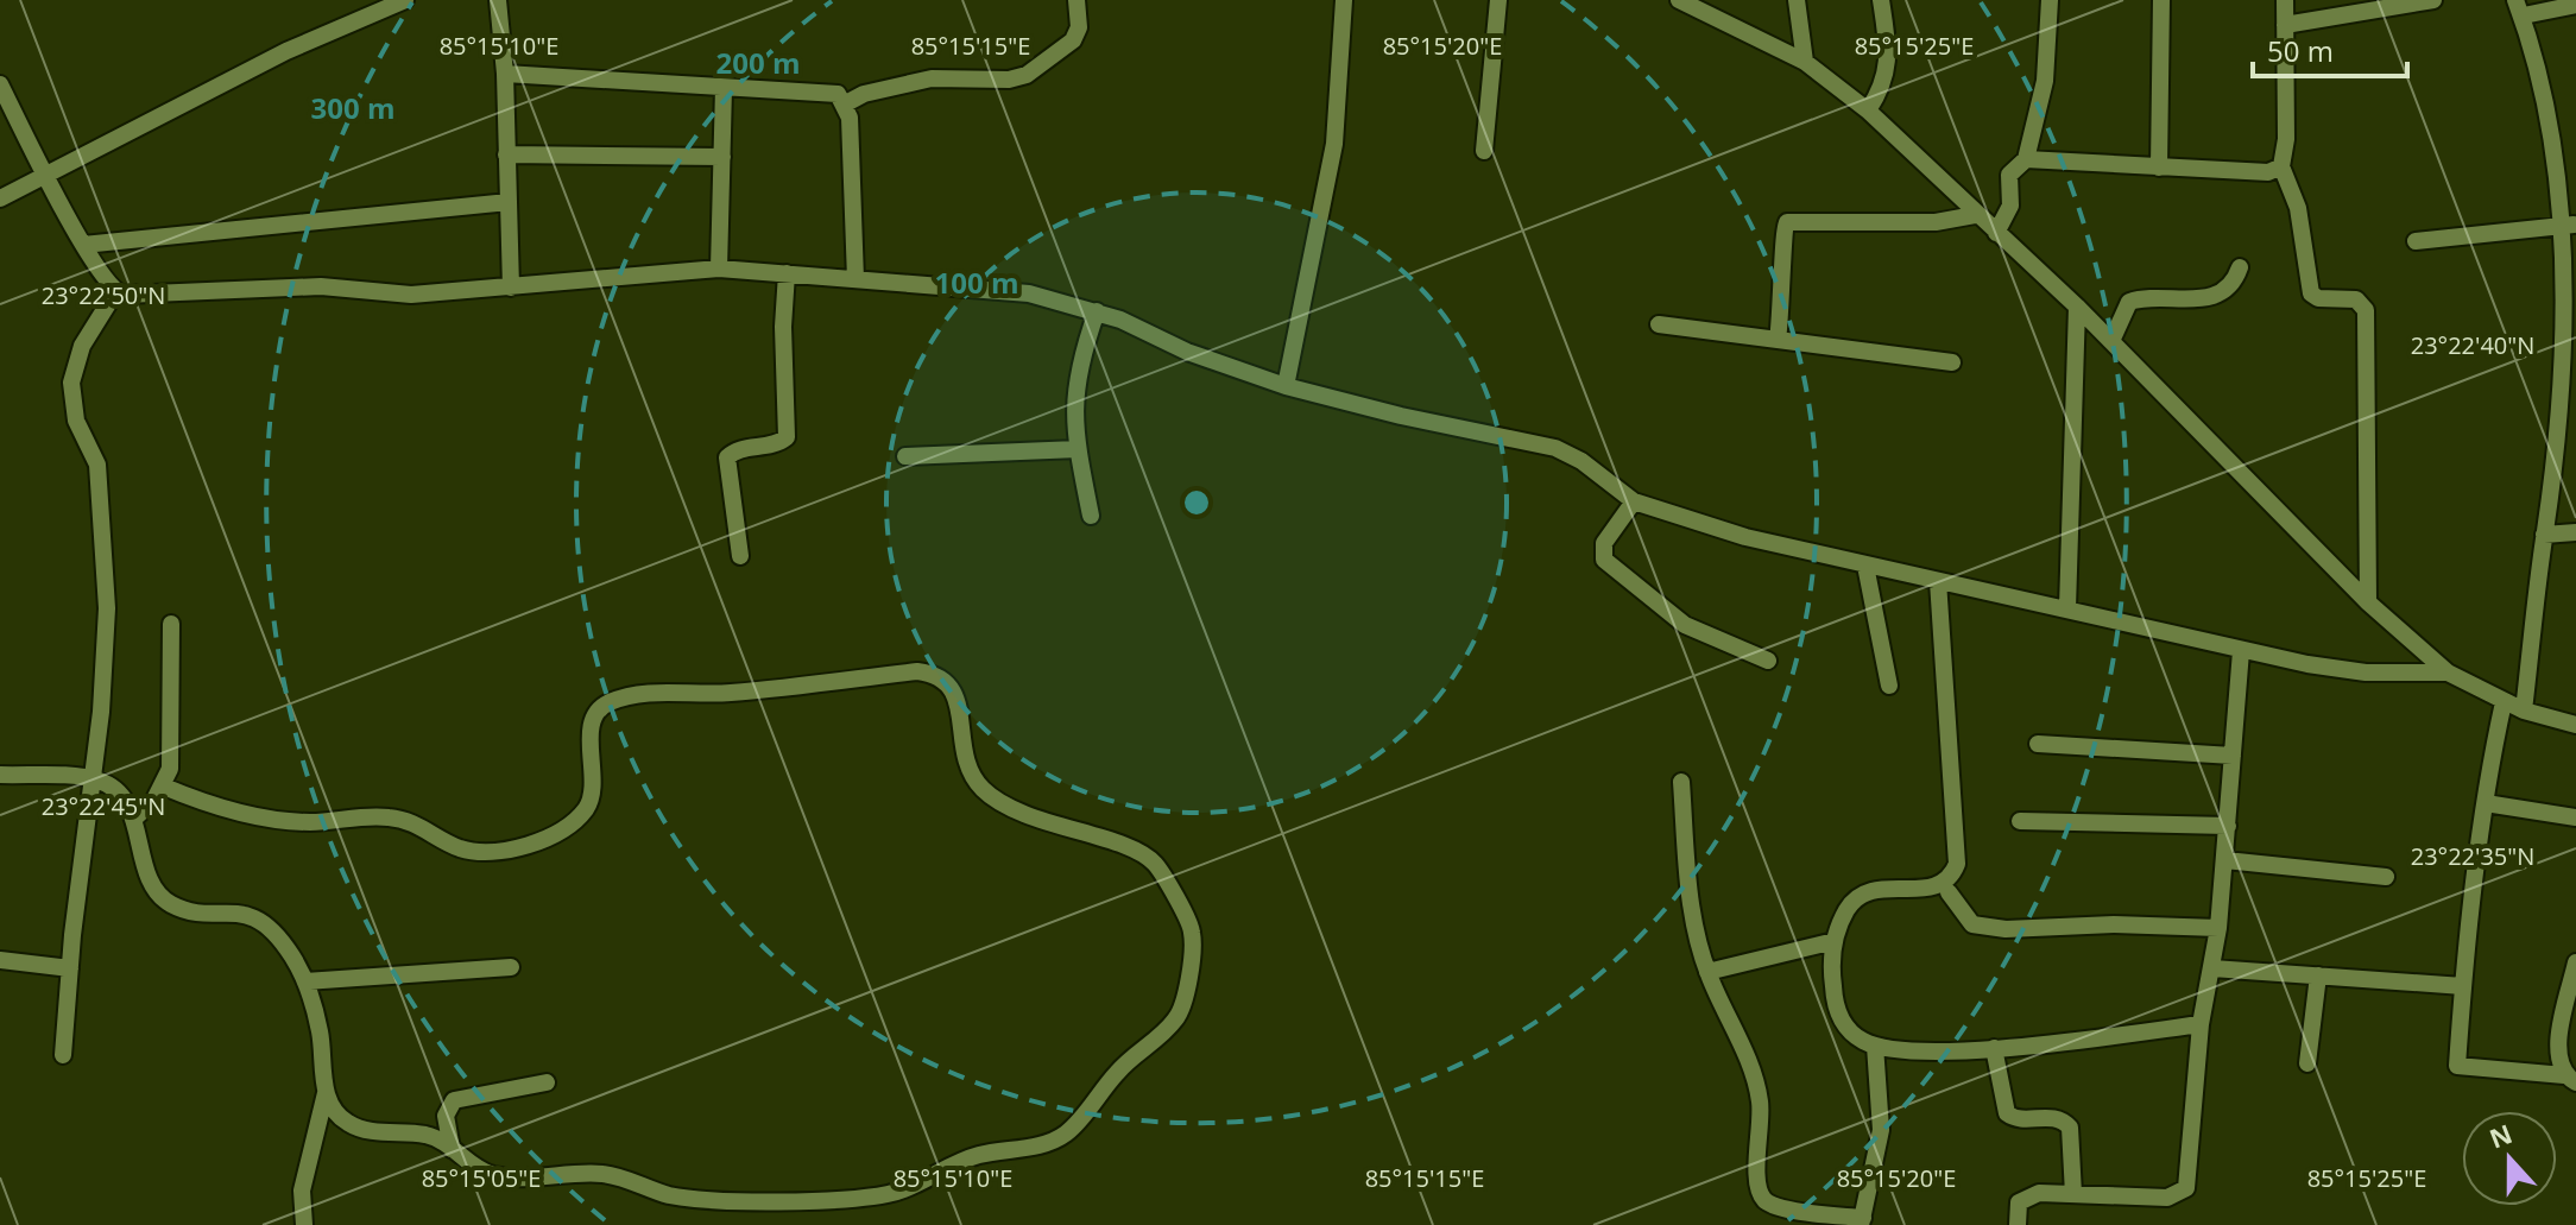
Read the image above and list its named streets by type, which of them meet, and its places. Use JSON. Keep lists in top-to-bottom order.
{
  "scale_bar": "50 m",
  "north": "top",
  "coordinates": [
    "85°15'10\"E",
    "85°15'15\"E",
    "85°15'20\"E",
    "85°15'25\"E",
    "23°22'50\"N",
    "23°22'40\"N",
    "23°22'45\"N",
    "23°22'35\"N",
    "85°15'05\"E"
  ],
  "rings": ["200 m", "300 m", "100 m"]
}
